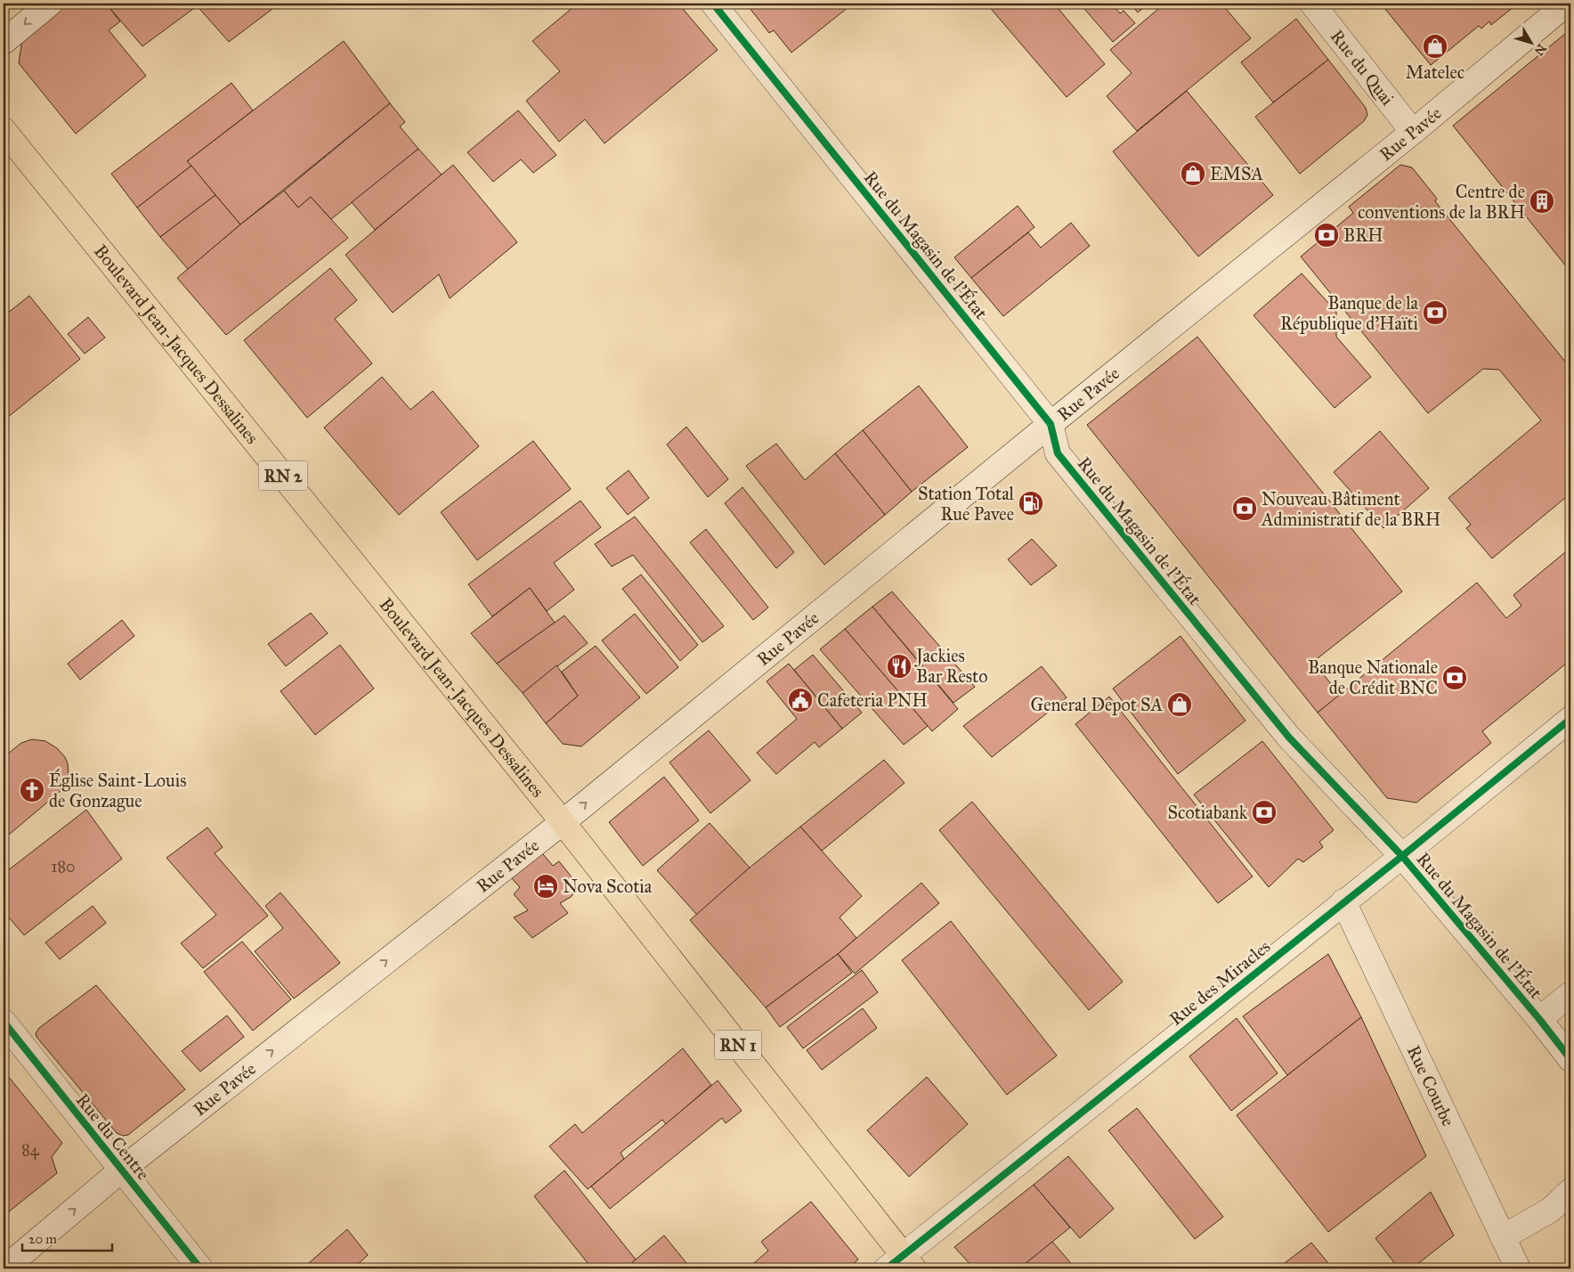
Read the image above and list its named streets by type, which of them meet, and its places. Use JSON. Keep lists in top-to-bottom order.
{
  "streets": {
    "main road": ["Boulevard Jean-Jacques Dessalines", "RN 2", "RN 1"],
    "street": [
      "Rue du Quai",
      "Rue Pavée",
      "Rue du Magasin de l'État",
      "Rue des Miracles",
      "Rue Courbe",
      "Rue du Centre"
    ]
  },
  "crossings": [
    ["Rue du Quai", "Rue Pavée"],
    ["Rue Pavée", "Rue du Magasin de l'État"],
    ["Rue Pavée", "Boulevard Jean-Jacques Dessalines"],
    ["Rue Pavée", "Rue du Centre"],
    ["Rue du Magasin de l'État", "Rue des Miracles"],
    ["Boulevard Jean-Jacques Dessalines", "Rue des Miracles"],
    ["Rue des Miracles", "Rue Courbe"]
  ],
  "one_way": ["Rue Pavée"],
  "places": {
    "shop": ["Matelec", "EMSA", "General Depot SA"],
    "building": ["Centre de conventions de la BRH"],
    "bank": [
      "BRH",
      "Banque de la République d'Haïti",
      "Nouveau Bâtiment Administratif de la BRH",
      "Banque Nationale de Crédit BNC",
      "Scotiabank"
    ],
    "fuel station": ["Station Total Rue Pavee"],
    "restaurant": ["Jackies Bar Resto"],
    "public building": ["Cafeteria PNH"],
    "church": ["Église Saint-Louis de Gonzague"],
    "hotel": ["Nova Scotia"]
  },
  "house_numbers": ["180", "84"],
  "scale_bar": "20 m",
  "north": "bottom right"
}
